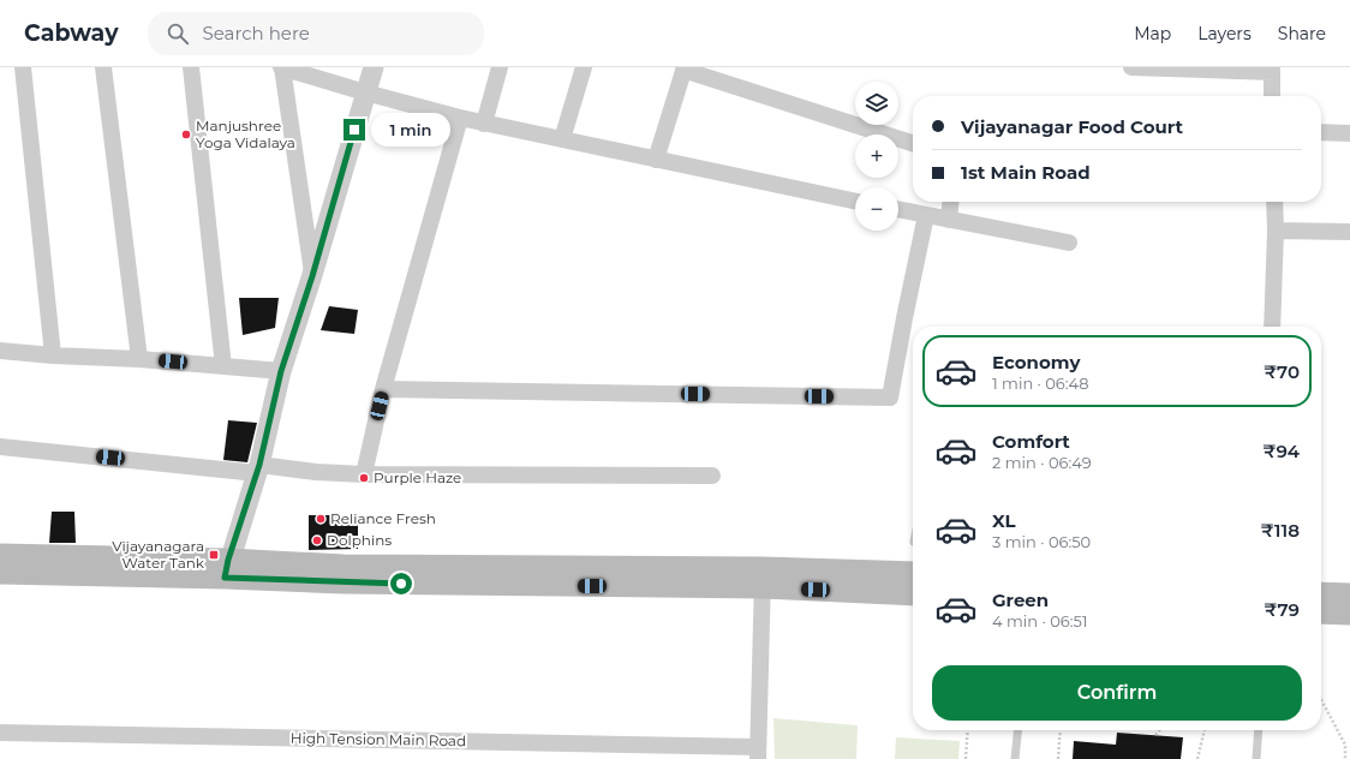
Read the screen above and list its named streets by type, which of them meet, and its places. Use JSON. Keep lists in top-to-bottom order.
{
  "streets": {
    "street": ["High Tension Main Road"]
  },
  "places": {
    "other": [
      "Manjushree Yoga Vidalaya",
      "Purple Haze",
      "Reliance Fresh",
      "Dolphins"
    ],
    "transit": ["Vijayanagara Water Tank"]
  },
  "page": {
    "header": "Cabway",
    "search": "Search here",
    "nav": ["Map", "Layers", "Share"],
    "map_buttons": ["+", "−"],
    "banner": ["Vijayanagar Food Court", "1st Main Road"],
    "bubble": "1 min",
    "list": [
      {
        "name": "Economy",
        "note": "1 min · 06:48",
        "value": "₹70"
      },
      {
        "name": "Comfort",
        "note": "2 min · 06:49",
        "value": "₹94"
      },
      {
        "name": "XL",
        "note": "3 min · 06:50",
        "value": "₹118"
      },
      {
        "name": "Green",
        "note": "4 min · 06:51",
        "value": "₹79"
      }
    ],
    "buttons": "Confirm"
  }
}
